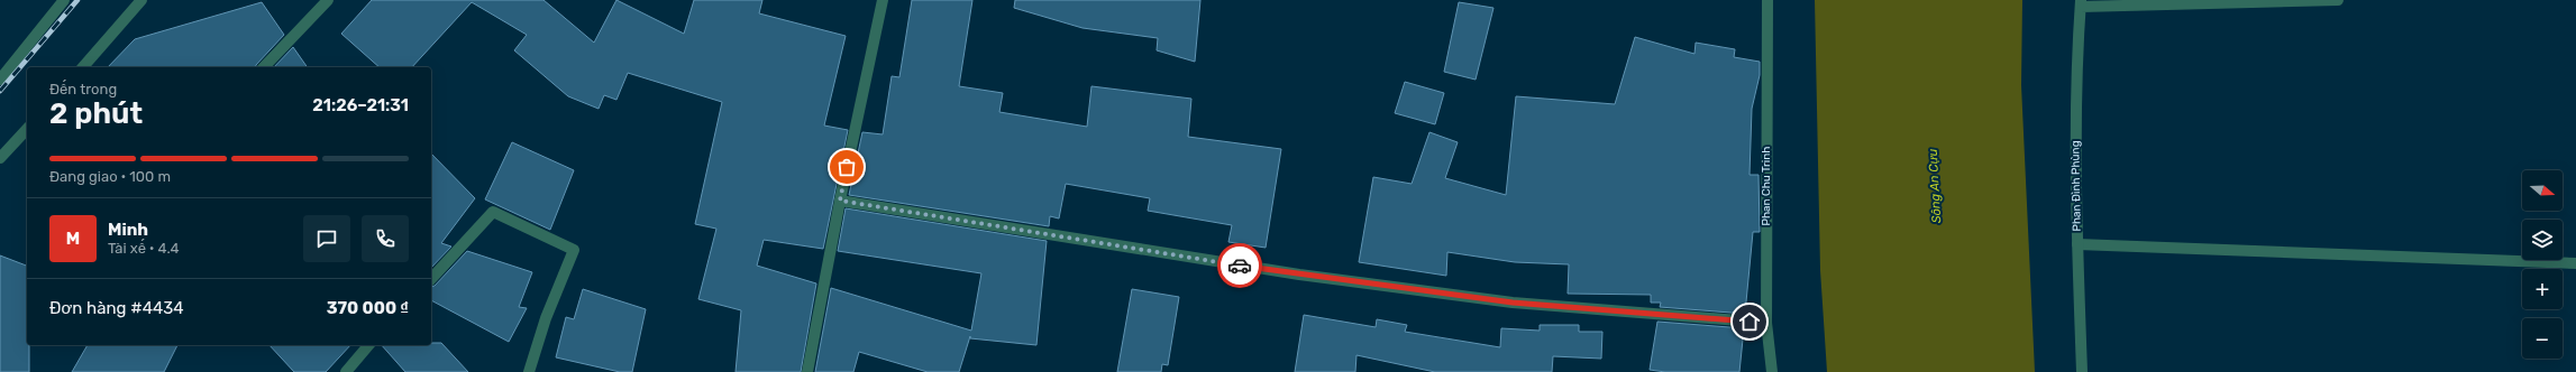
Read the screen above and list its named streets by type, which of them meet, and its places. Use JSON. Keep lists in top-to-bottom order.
{
  "streets": {
    "street": ["Phan Chu Trinh", "Phan Đình Phùng"]
  },
  "water": ["Sông An Cựu"],
  "north": "right",
  "page": {
    "heading": ["2 phút", "Đến trong", "21:26–21:31"],
    "panel": [
      "Minh",
      "Tài xế · 4.4",
      "Đơn hàng #4434",
      "370 000 ₫"
    ],
    "bar": "Đang giao · 100 m",
    "map_buttons": ["+", "−"],
    "round": "M"
  }
}
